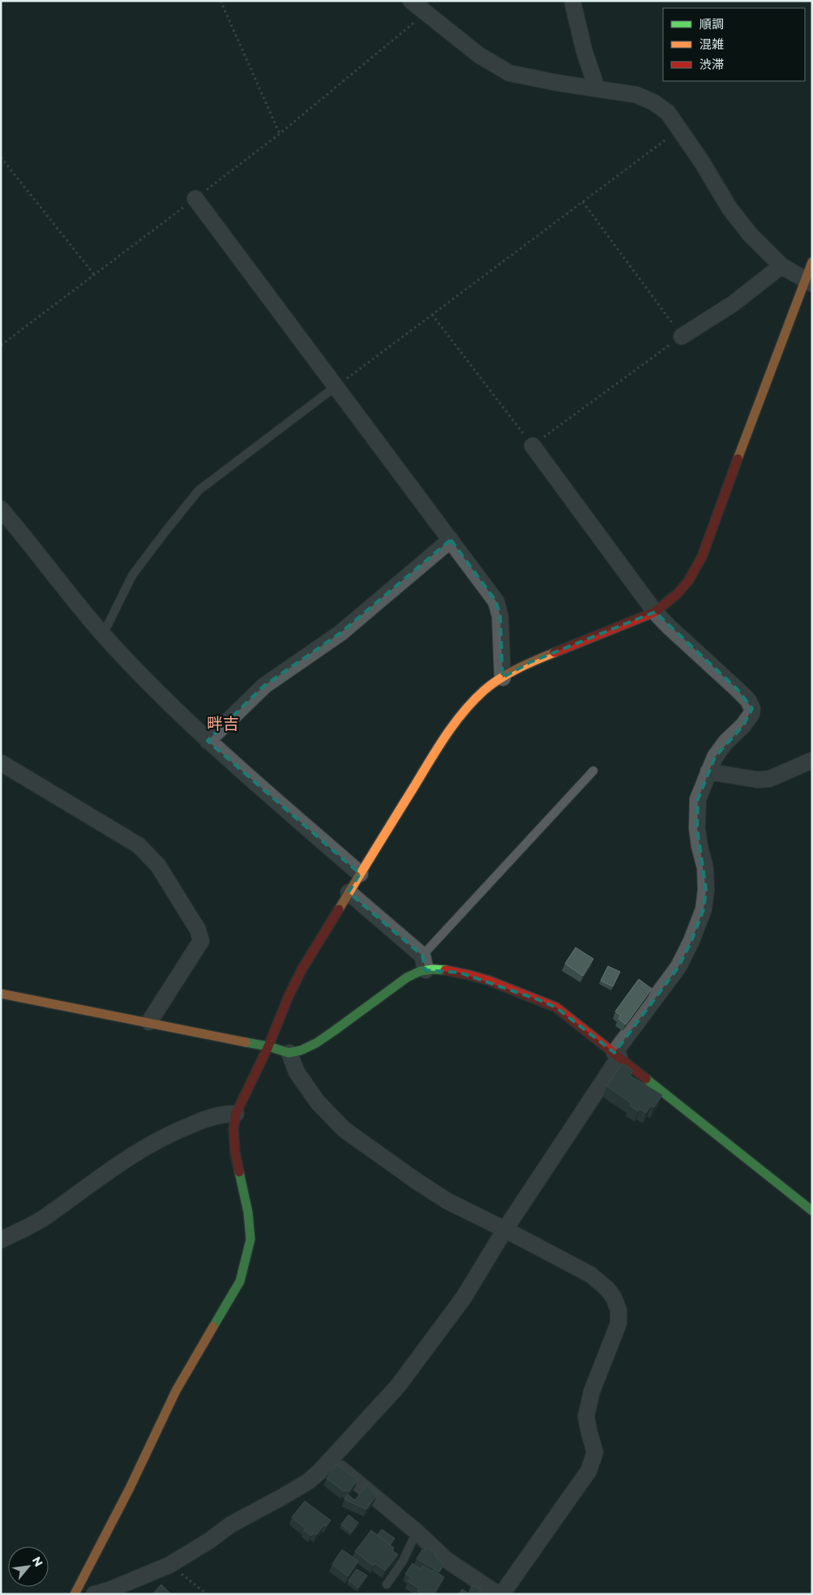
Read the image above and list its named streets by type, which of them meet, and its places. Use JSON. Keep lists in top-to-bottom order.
{
  "districts": ["畔吉"],
  "legend": ["順調", "混雑", "渋滞"],
  "north": "top right"
}
